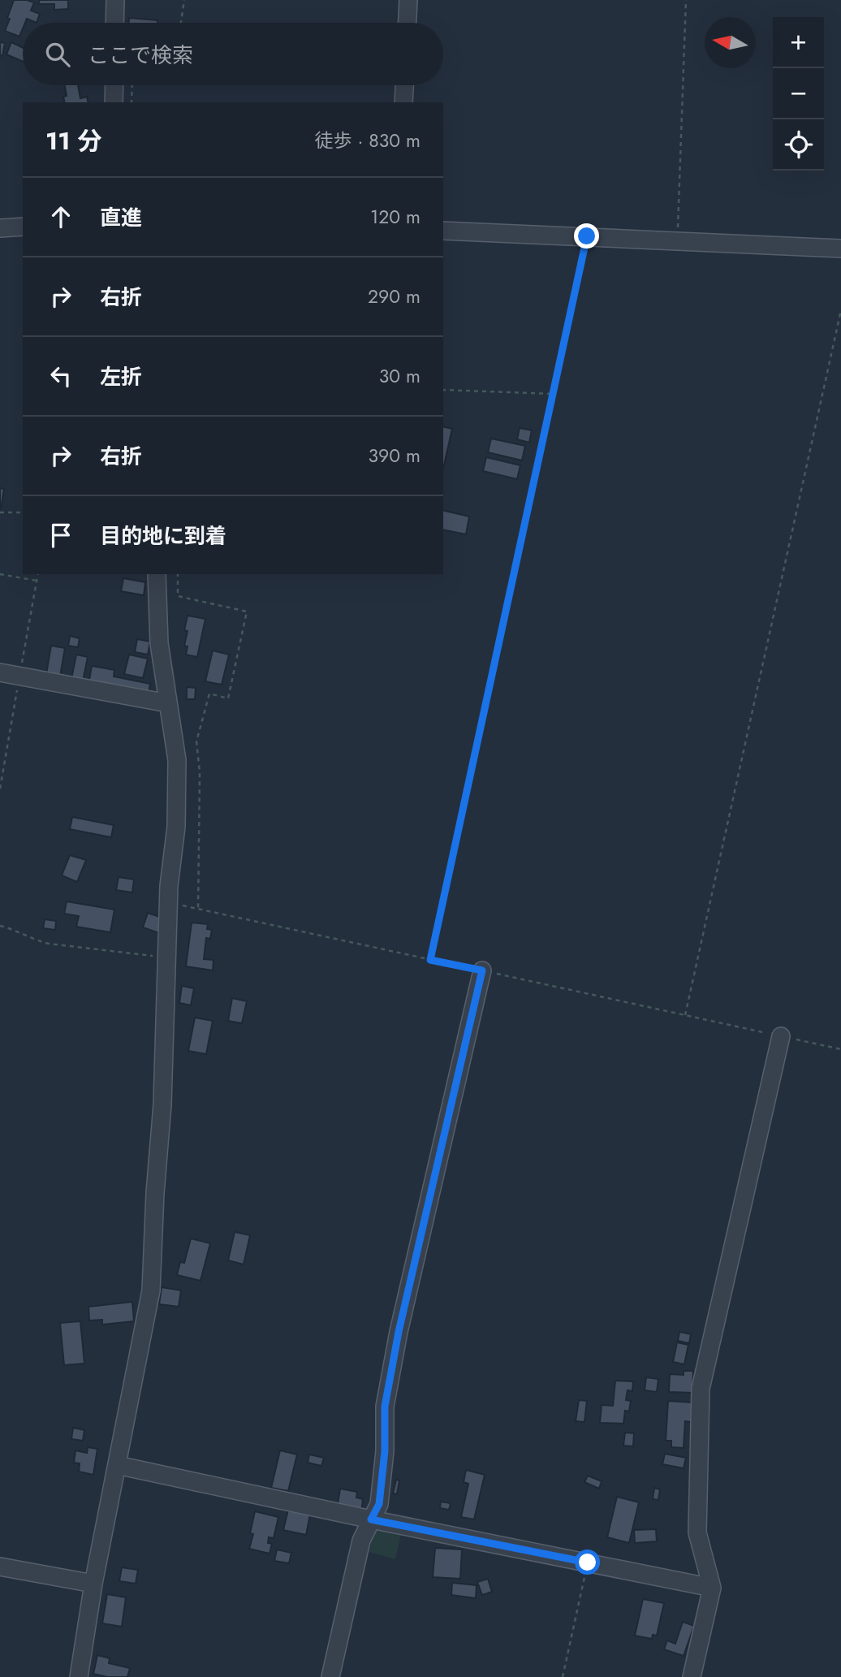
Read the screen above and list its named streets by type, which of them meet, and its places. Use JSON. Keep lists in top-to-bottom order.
{
  "north": "left",
  "page": {
    "map_buttons": ["+", "−"],
    "search": "ここで検索",
    "heading": ["11 分", "徒歩 · 830 m"],
    "list": [
      ["直進", "120 m"],
      ["右折", "290 m"],
      ["左折", "30 m"],
      ["右折", "390 m"],
      "目的地に到着"
    ]
  }
}
